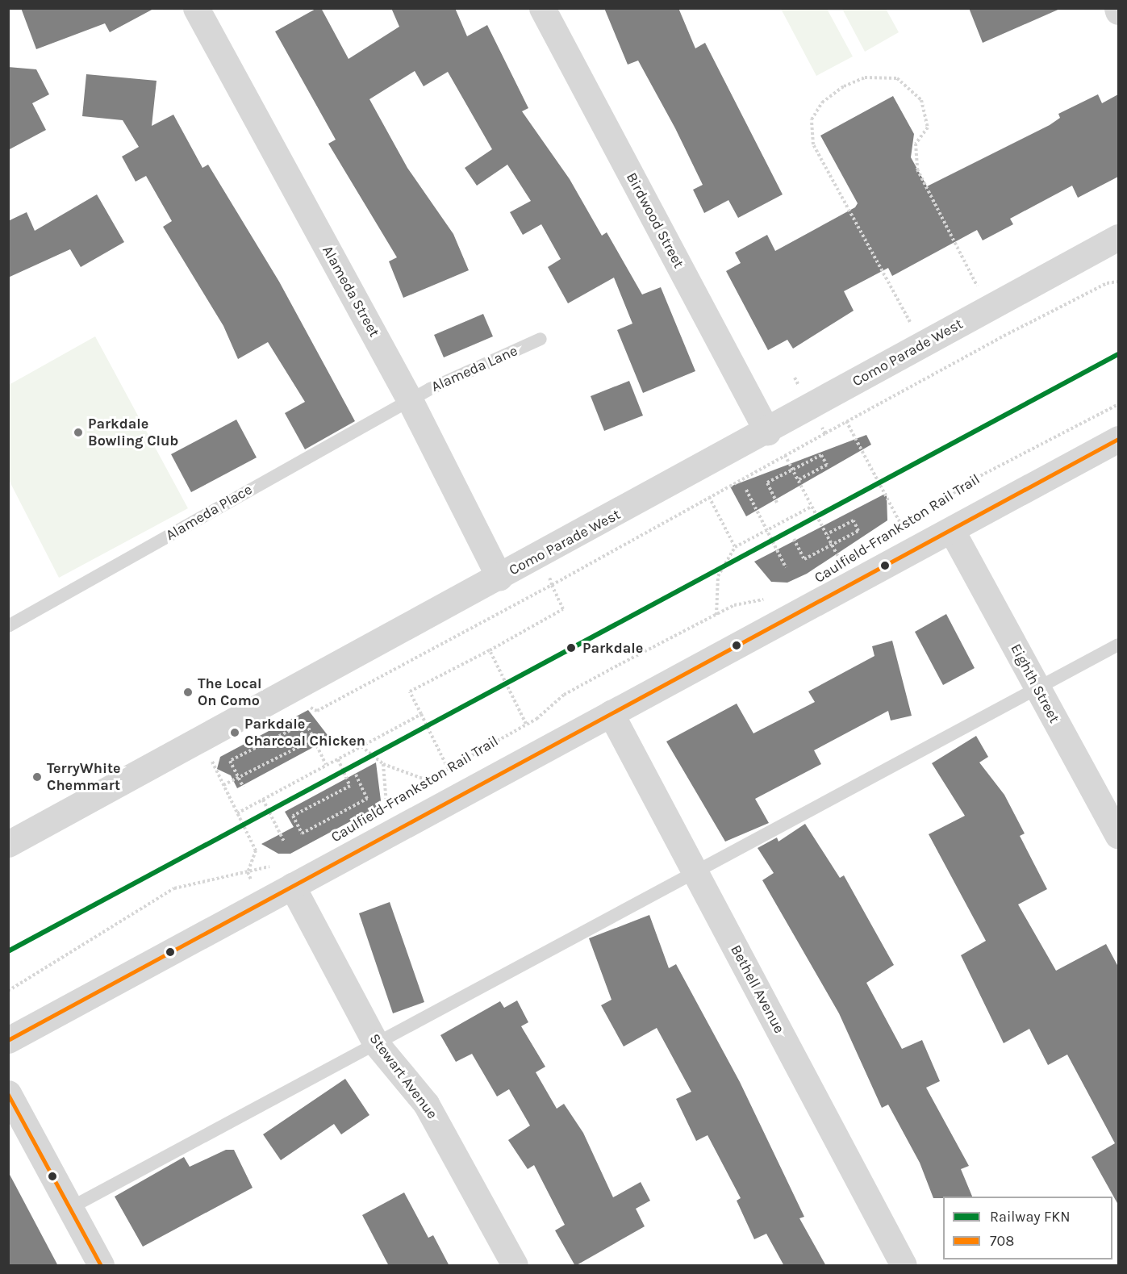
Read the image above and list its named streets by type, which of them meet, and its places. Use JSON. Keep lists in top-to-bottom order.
{
  "streets": {
    "street": [
      "Birdwood Street",
      "Alameda Street",
      "Como Parade West",
      "Eighth Street",
      "Bethell Avenue",
      "Stewart Avenue"
    ],
    "lane": ["Alameda Lane", "Alameda Place"],
    "path": ["Caulfield-Frankston Rail Trail"]
  },
  "crossings": [
    ["Birdwood Street", "Como Parade West"],
    ["Alameda Street", "Como Parade West"],
    ["Alameda Street", "Alameda Lane"],
    ["Alameda Street", "Alameda Place"],
    ["Alameda Lane", "Alameda Place"]
  ],
  "places": [
    "Parkdale Bowling Club",
    "Parkdale",
    "The Local On Como",
    "Parkdale Charcoal Chicken",
    "TerryWhite Chemmart"
  ],
  "lines": ["rail line FKN", "transit line 708"],
  "legend": ["Railway FKN", "708"]
}
